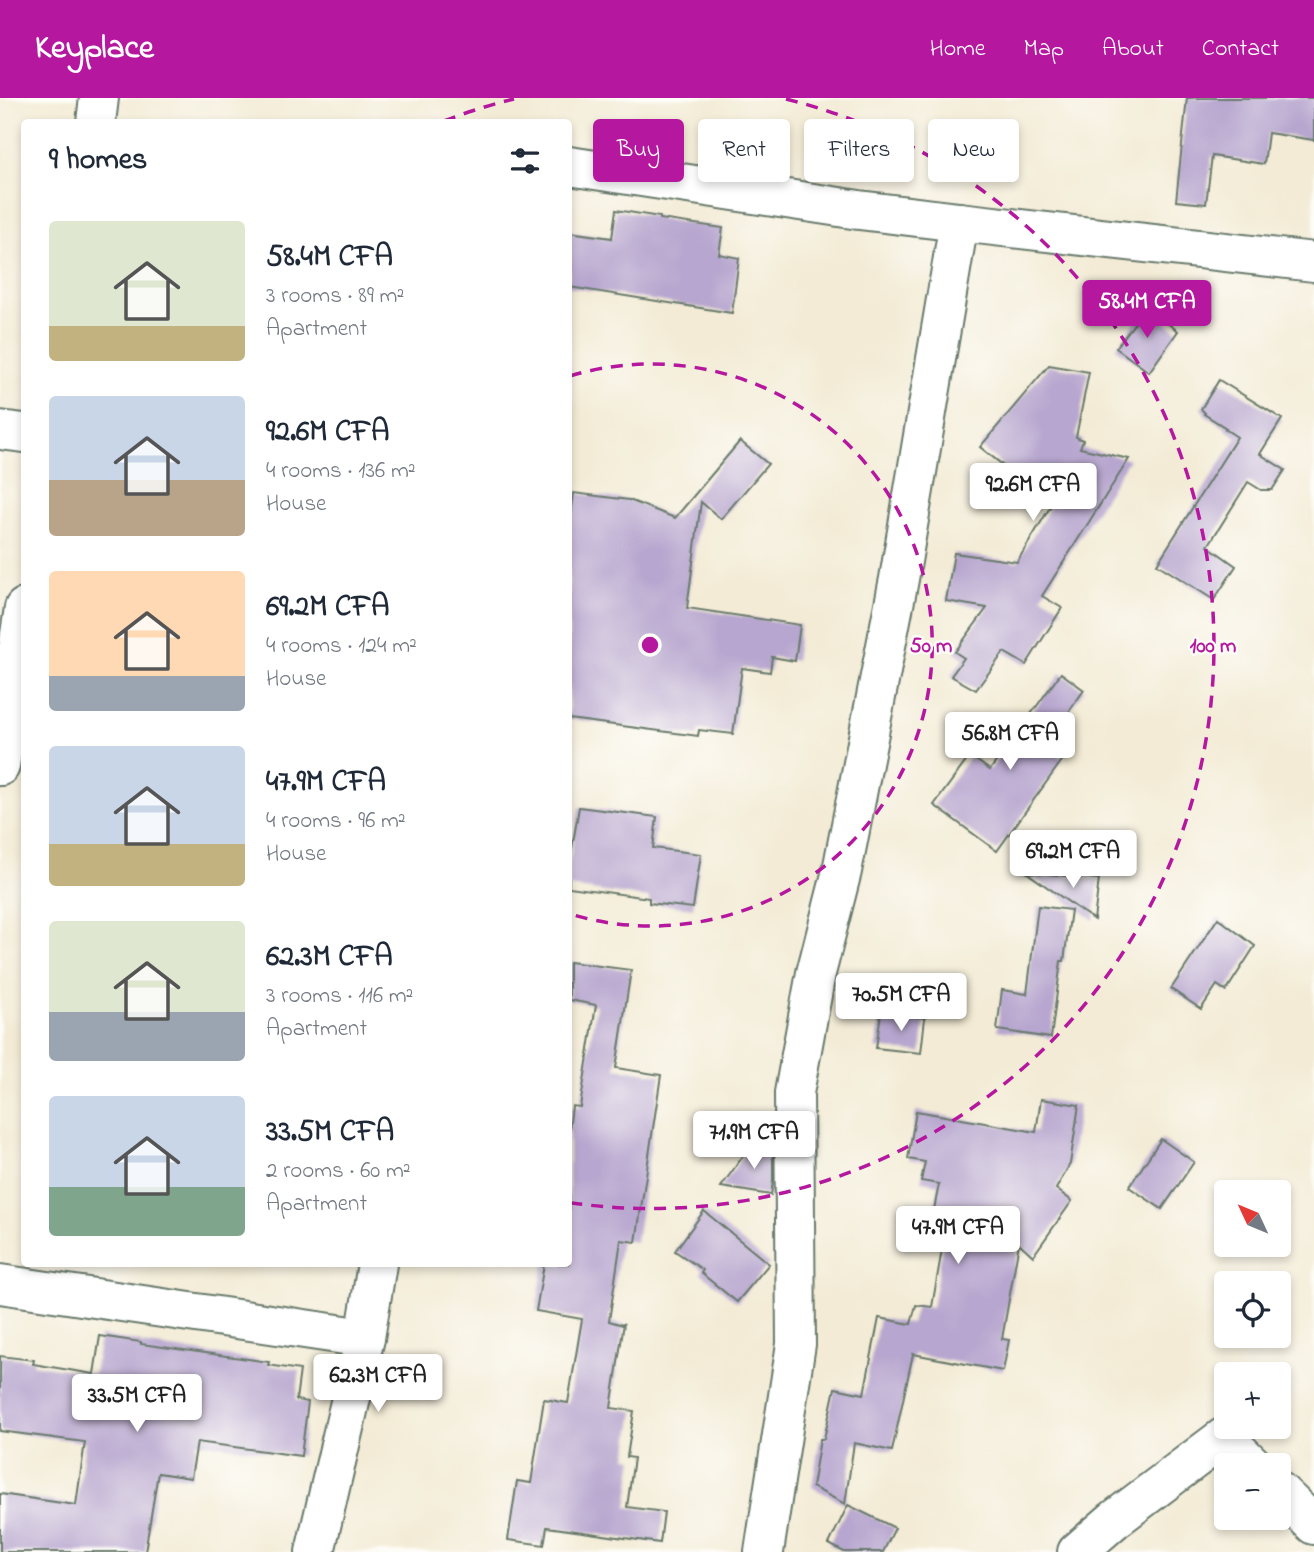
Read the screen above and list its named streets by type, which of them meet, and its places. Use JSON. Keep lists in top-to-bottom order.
{
  "north": "top left",
  "page": {
    "header": "Keyplace",
    "nav": [
      "Home",
      "Map",
      "About",
      "Contact"
    ],
    "chip": [
      "Buy",
      "Rent",
      "Filters",
      "New"
    ],
    "heading": "9 homes",
    "list": [
      {
        "name": "58.4M CFA",
        "note": "3 rooms · 89 m² · Apartment"
      },
      {
        "name": "92.6M CFA",
        "note": "4 rooms · 136 m² · House"
      },
      {
        "name": "69.2M CFA",
        "note": "4 rooms · 124 m² · House"
      },
      {
        "name": "47.9M CFA",
        "note": "4 rooms · 96 m² · House"
      },
      {
        "name": "62.3M CFA",
        "note": "3 rooms · 116 m² · Apartment"
      },
      {
        "name": "33.5M CFA",
        "note": "2 rooms · 60 m² · Apartment"
      }
    ],
    "price": [
      "58.4M CFA",
      "92.6M CFA",
      "56.8M CFA",
      "69.2M CFA",
      "70.5M CFA",
      "71.9M CFA",
      "47.9M CFA",
      "62.3M CFA",
      "33.5M CFA"
    ],
    "map_buttons": ["+", "−"]
  },
  "rings": ["50 m", "100 m"]
}
